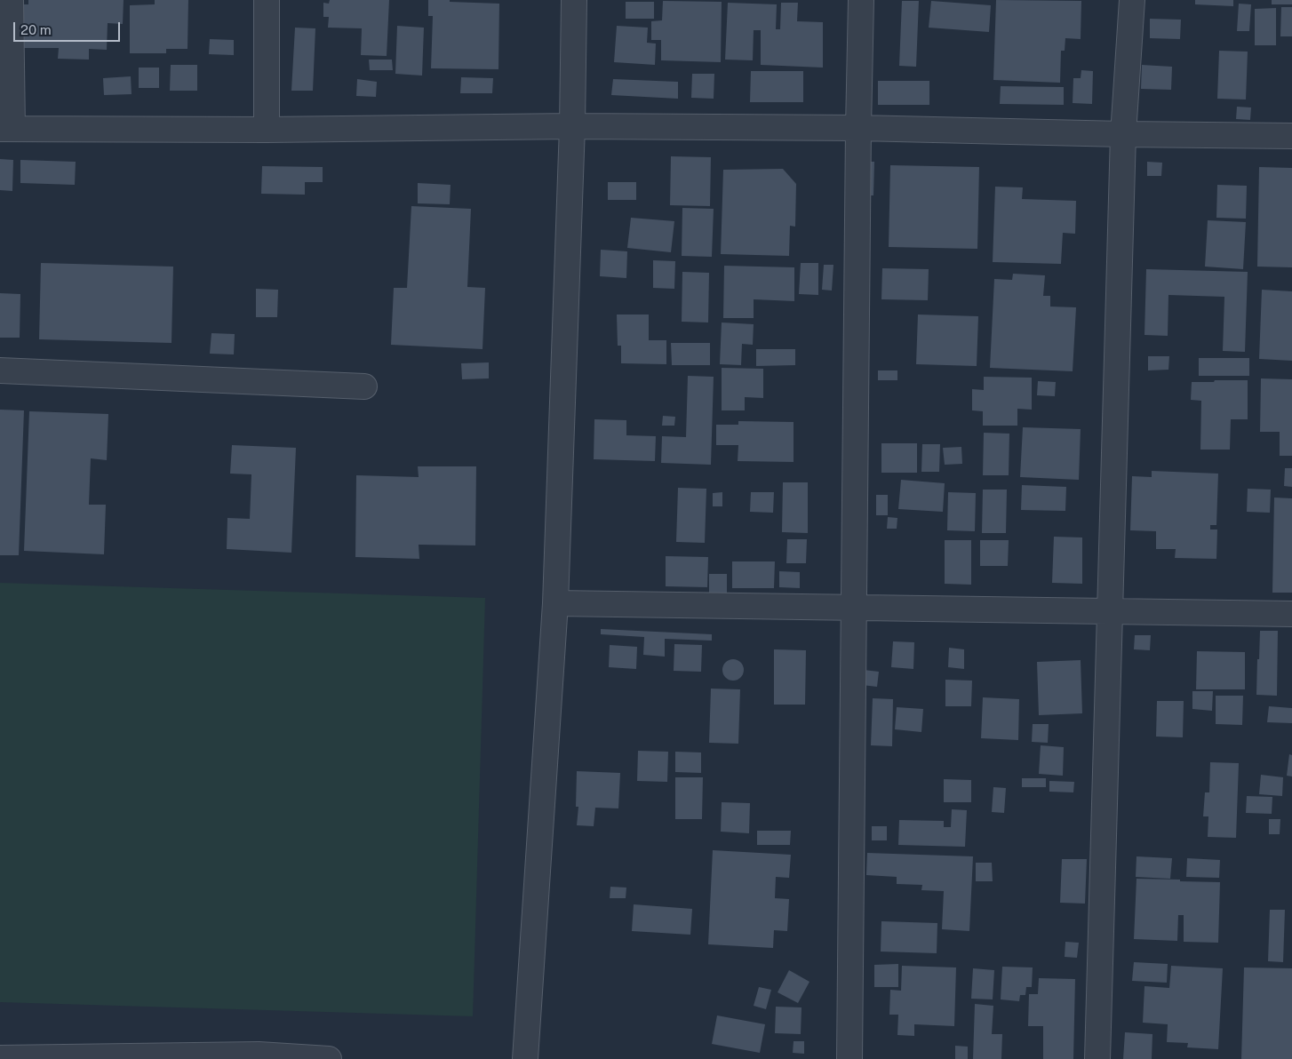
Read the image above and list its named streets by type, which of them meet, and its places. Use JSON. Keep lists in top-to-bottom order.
{
  "scale_bar": "20 m"
}
